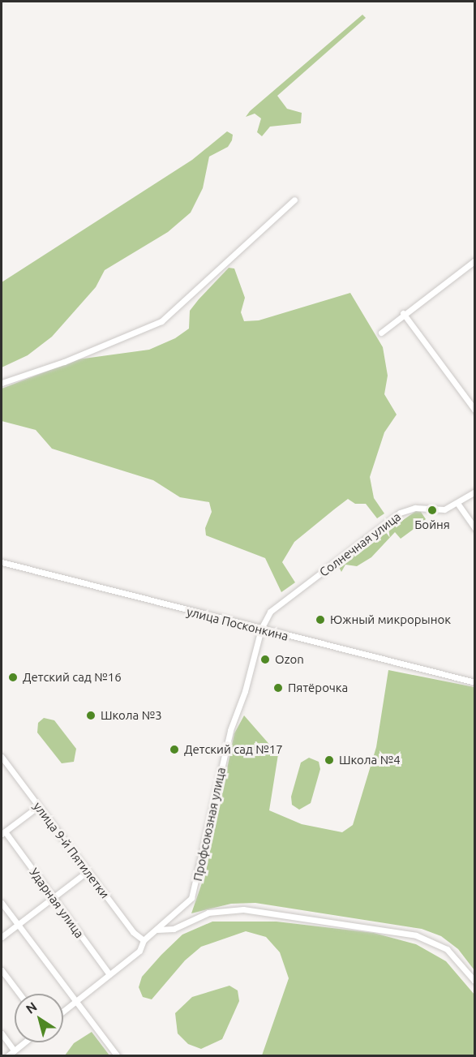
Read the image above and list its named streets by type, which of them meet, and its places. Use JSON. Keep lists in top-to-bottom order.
{
  "streets": {
    "street": [
      "Солнечная улица",
      "улица Посконкина",
      "Профсоюзная улица",
      "улица 9-й Пятилетки",
      "Ударная улица"
    ]
  },
  "crossings": [
    ["Солнечная улица", "улица Посконкина"],
    ["Солнечная улица", "Профсоюзная улица"],
    ["улица Посконкина", "Профсоюзная улица"],
    ["Профсоюзная улица", "улица 9-й Пятилетки"],
    ["Профсоюзная улица", "Ударная улица"]
  ],
  "places": [
    "Бойня",
    "Южный микрорынок",
    "Ozon",
    "Детский сад №16",
    "Пятёрочка",
    "Школа №3",
    "Детский сад №17",
    "Школа №4"
  ],
  "north": "top left"
}
